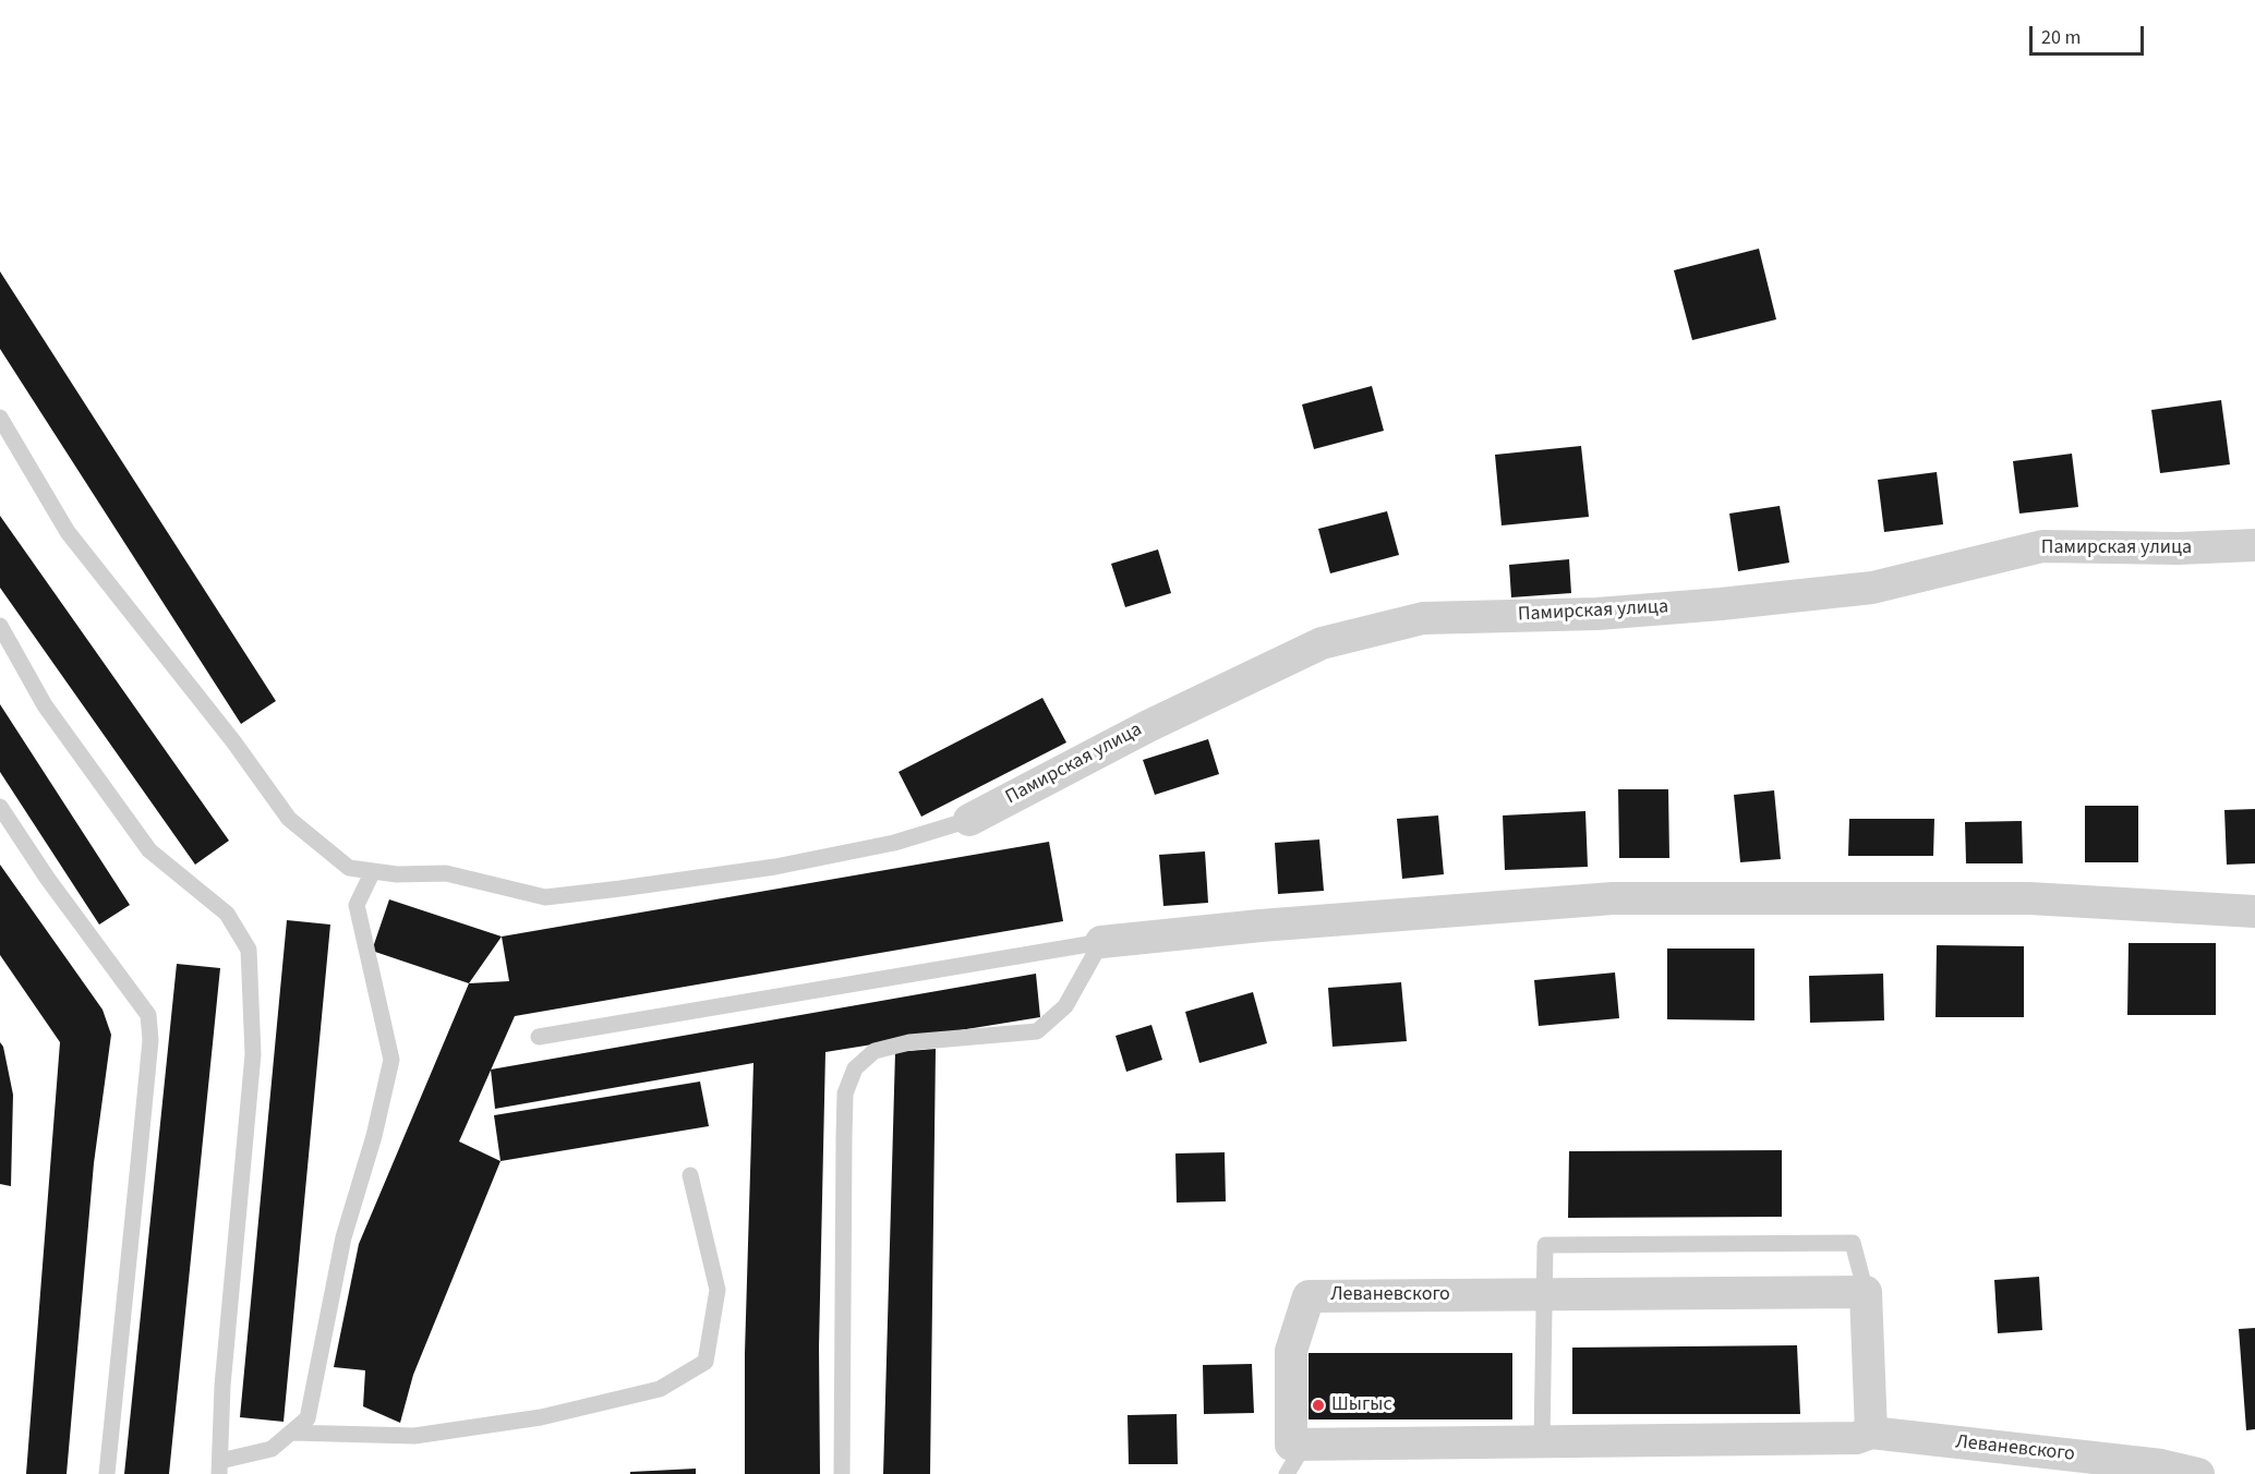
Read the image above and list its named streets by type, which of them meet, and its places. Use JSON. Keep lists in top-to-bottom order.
{
  "streets": {
    "street": ["Памирская улица", "Леваневского"]
  },
  "places": ["Шыгыс"],
  "scale_bar": "20 m"
}
